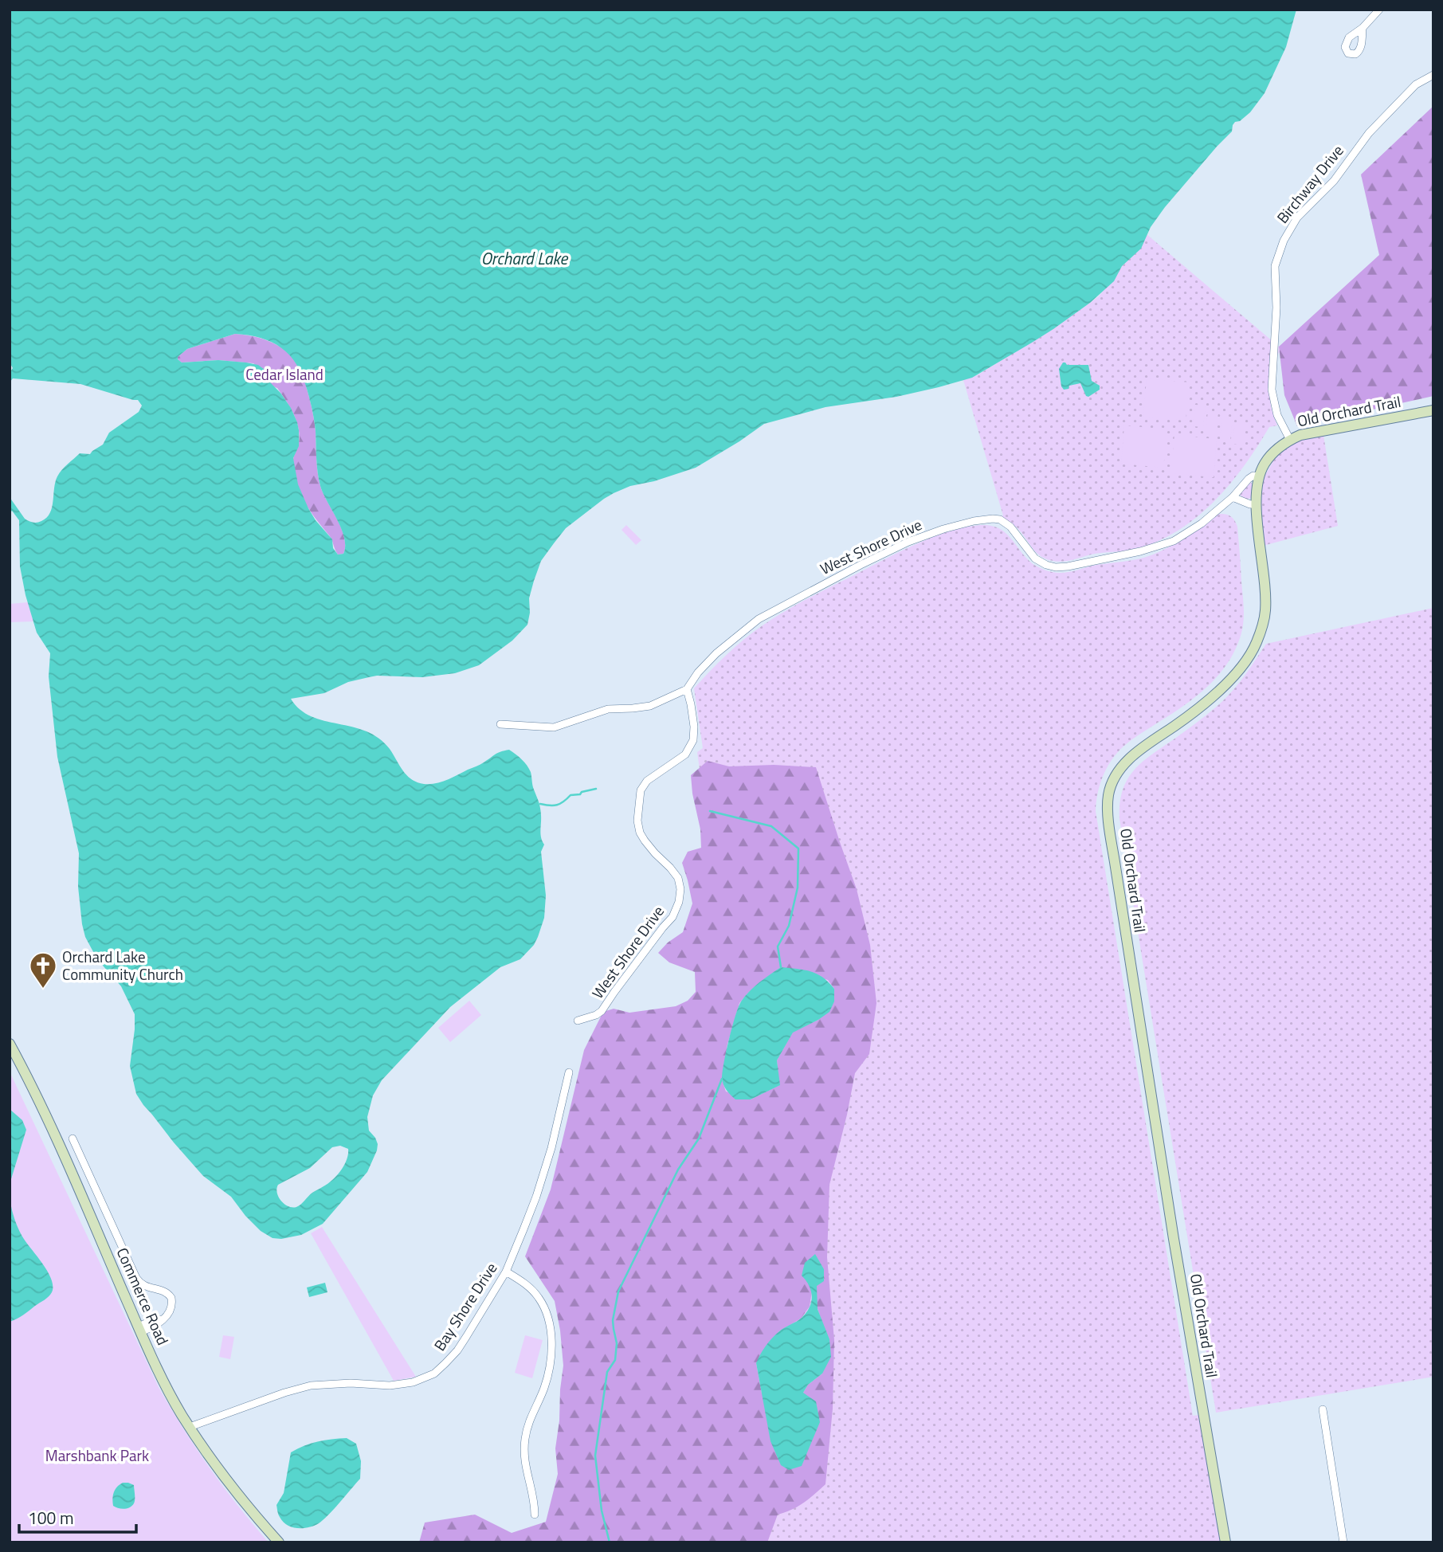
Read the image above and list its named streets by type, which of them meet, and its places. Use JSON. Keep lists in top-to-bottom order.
{
  "streets": {
    "street": [
      "Birchway Drive",
      "Old Orchard Trail",
      "West Shore Drive",
      "Commerce Road",
      "Bay Shore Drive"
    ]
  },
  "crossings": [
    ["Birchway Drive", "Old Orchard Trail"],
    ["Old Orchard Trail", "West Shore Drive"],
    ["Commerce Road", "Bay Shore Drive"]
  ],
  "water": ["Orchard Lake"],
  "parks": ["Cedar Island", "Marshbank Park"],
  "places": {
    "church": ["Orchard Lake Community Church"]
  },
  "scale_bar": "100 m"
}
